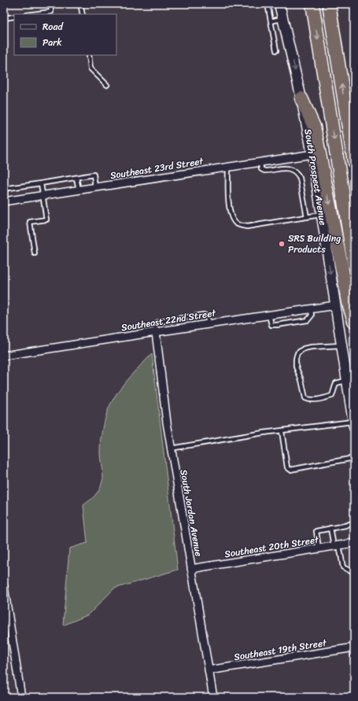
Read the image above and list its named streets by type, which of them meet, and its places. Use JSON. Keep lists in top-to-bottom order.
{
  "streets": {
    "main road": ["South Prospect Avenue"],
    "street": [
      "Southeast 23rd Street",
      "Southeast 22nd Street",
      "South Jordan Avenue",
      "Southeast 20th Street",
      "Southeast 19th Street"
    ]
  },
  "crossings": [
    ["Southeast 23rd Street", "South Prospect Avenue"],
    ["South Prospect Avenue", "Southeast 22nd Street"],
    ["Southeast 22nd Street", "South Jordan Avenue"],
    ["South Jordan Avenue", "Southeast 20th Street"],
    ["South Jordan Avenue", "Southeast 19th Street"]
  ],
  "one_way": ["South Prospect Avenue"],
  "places": ["SRS Building Products"],
  "legend": ["Road", "Park"]
}
